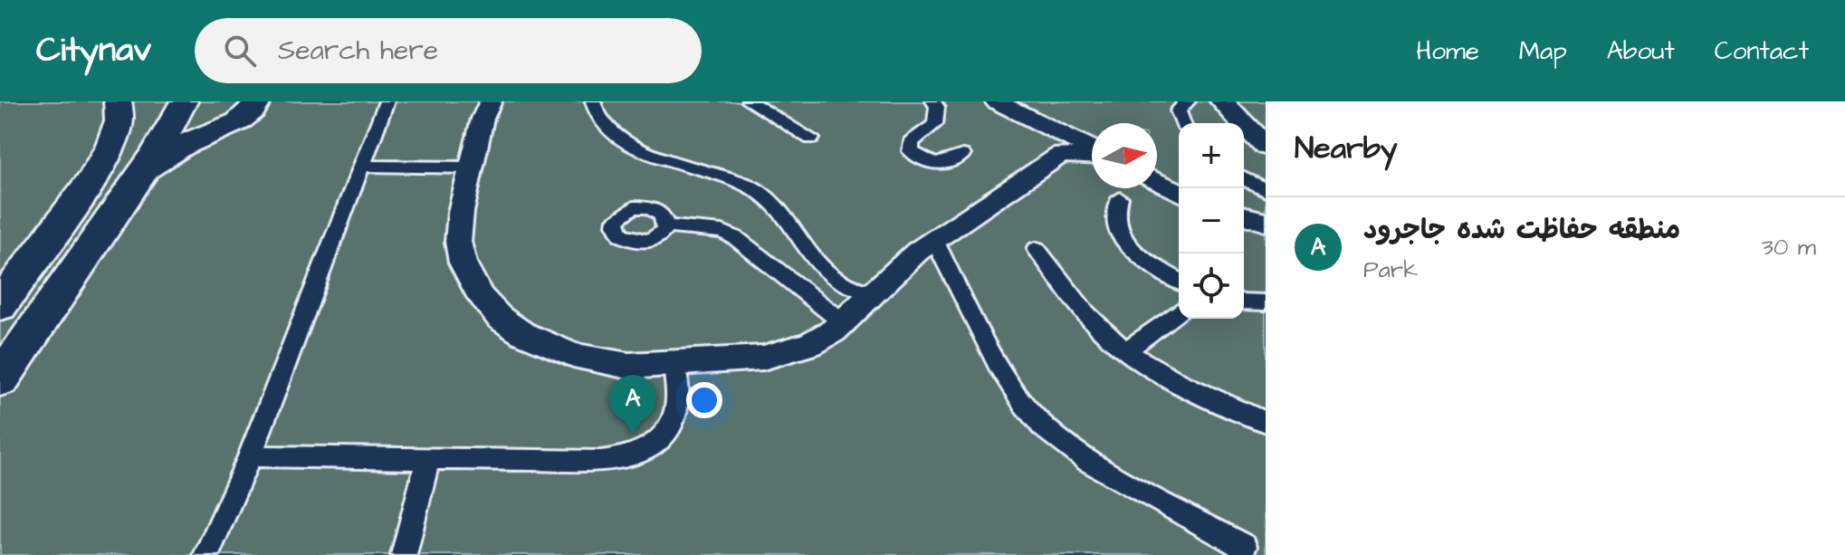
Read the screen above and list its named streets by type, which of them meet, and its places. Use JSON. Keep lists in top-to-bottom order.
{
  "north": "right",
  "page": {
    "header": "Citynav",
    "search": "Search here",
    "nav": [
      "Home",
      "Map",
      "About",
      "Contact"
    ],
    "heading": "Nearby",
    "map_buttons": ["+", "−"],
    "list": [
      {
        "mark": "A",
        "name": "منطقه حفاظت شده جاجرود",
        "note": "Park",
        "value": "30 m"
      }
    ],
    "pins": "A"
  }
}
